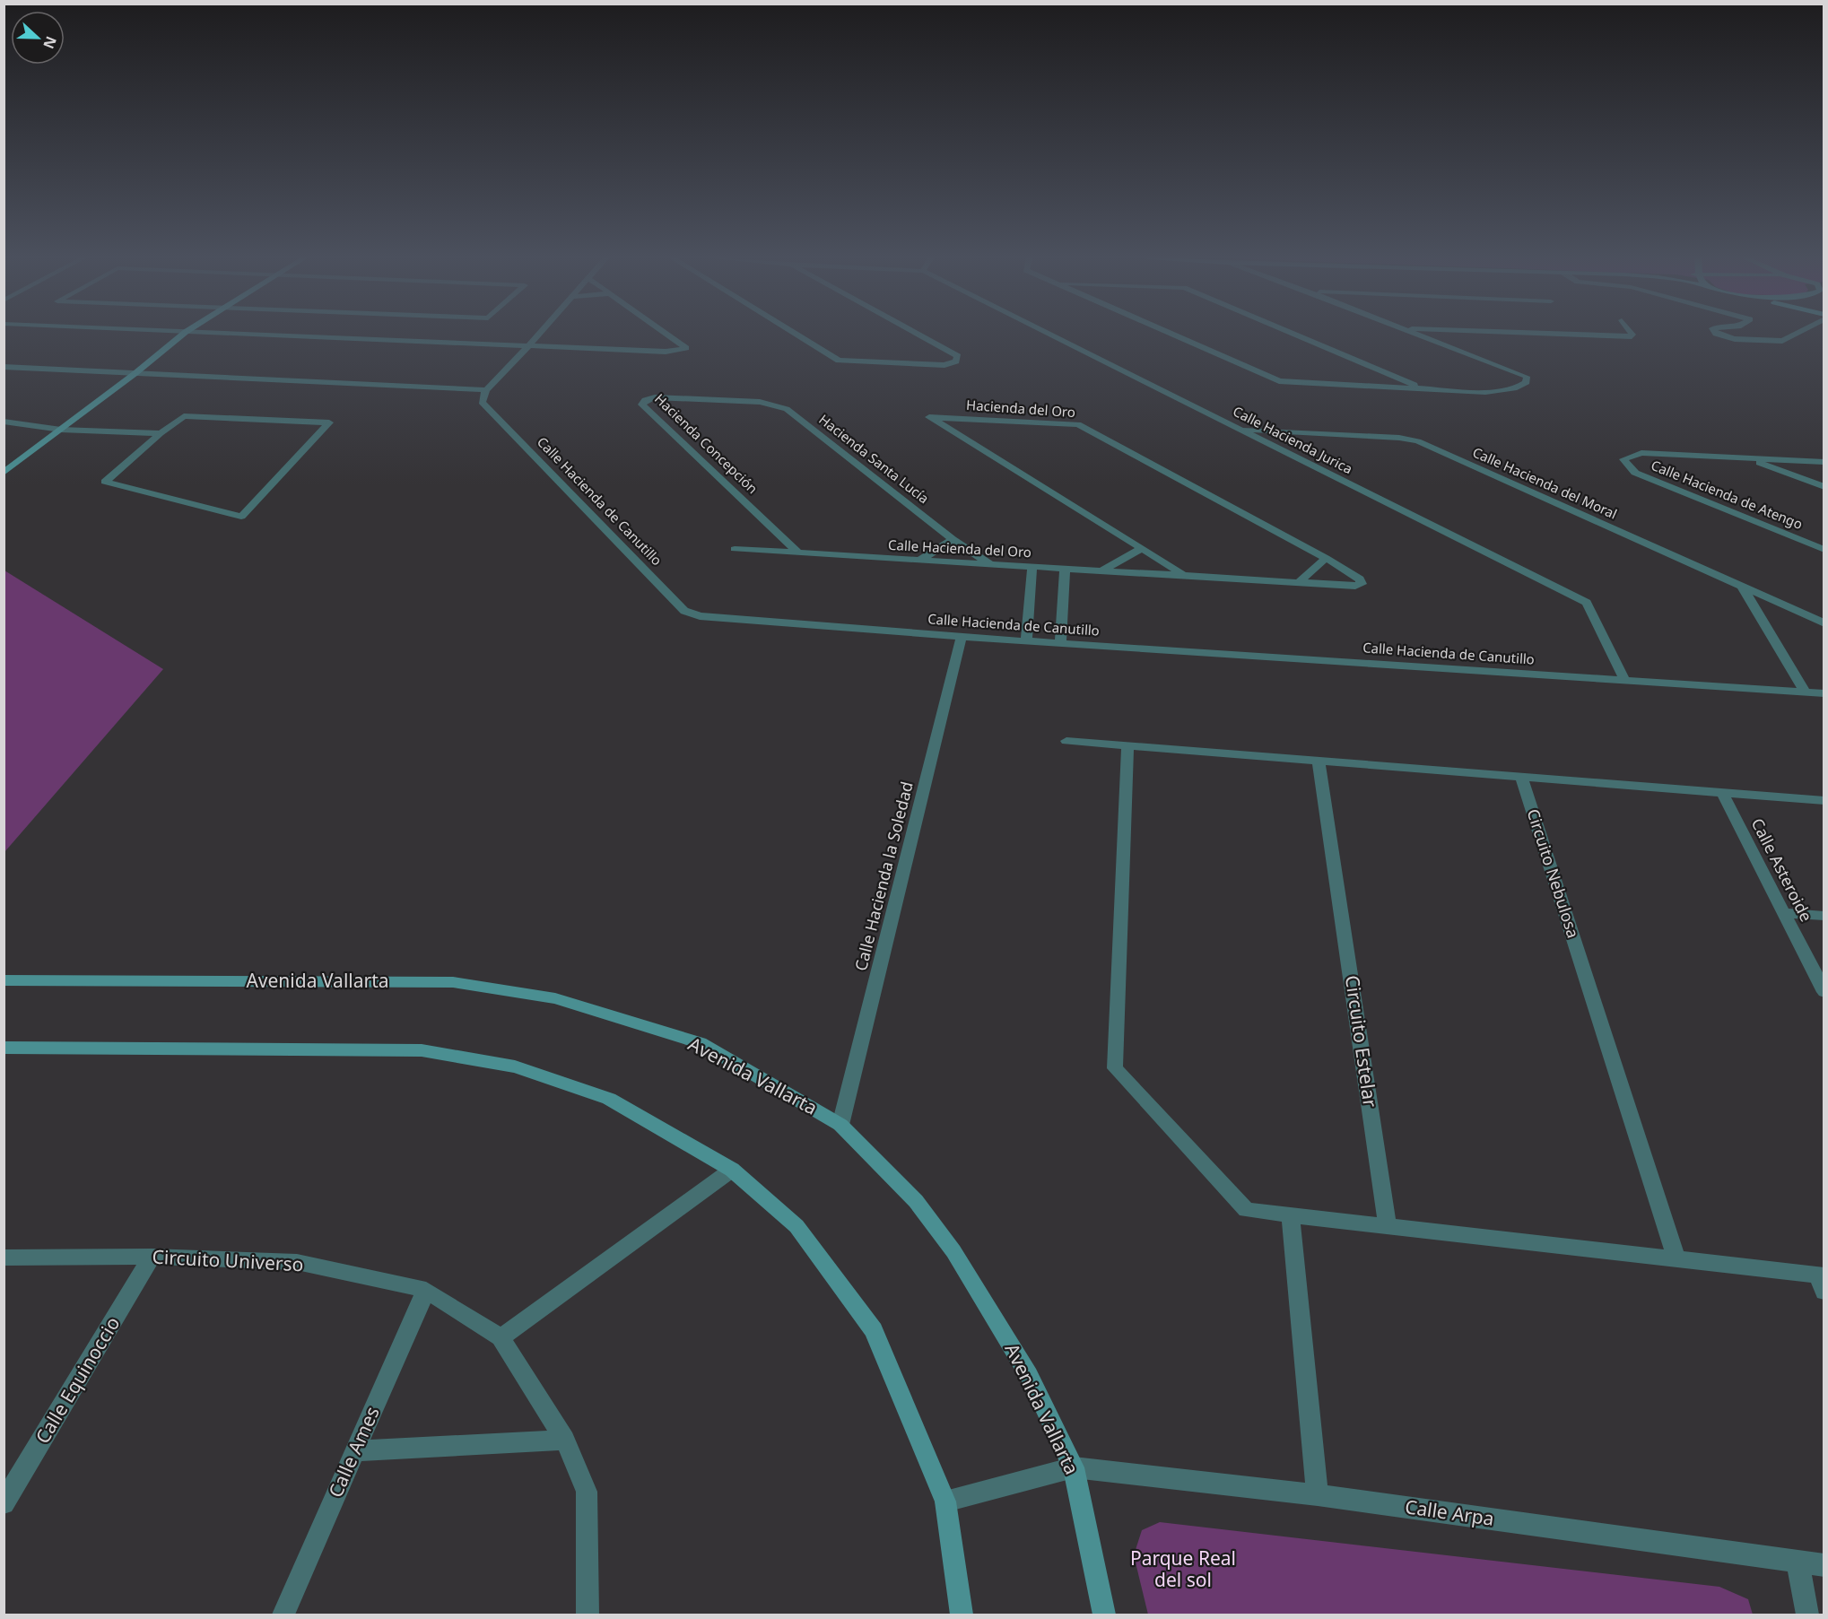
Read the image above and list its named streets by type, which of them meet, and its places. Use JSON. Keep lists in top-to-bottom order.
{
  "streets": {
    "street": [
      "Hacienda del Oro",
      "Calle Hacienda Jurica",
      "Hacienda Concepción",
      "Hacienda Santa Lucía",
      "Calle Hacienda del Moral",
      "Calle Hacienda de Atengo",
      "Calle Hacienda de Canutillo",
      "Calle Hacienda del Oro",
      "Calle Asteroide",
      "Circuito Nebulosa",
      "Calle Hacienda la Soledad",
      "Avenida Vallarta",
      "Circuito Estelar",
      "Circuito Universo",
      "Calle Equinoccio",
      "Calle Ames",
      "Calle Arpa"
    ]
  },
  "crossings": [
    ["Hacienda del Oro", "Calle Hacienda del Oro"],
    ["Calle Hacienda Jurica", "Calle Hacienda del Moral"],
    ["Calle Hacienda Jurica", "Calle Hacienda de Canutillo"],
    ["Hacienda Concepción", "Hacienda Santa Lucía"],
    ["Hacienda Concepción", "Calle Hacienda del Oro"],
    ["Hacienda Santa Lucía", "Calle Hacienda del Oro"],
    ["Calle Hacienda de Canutillo", "Calle Hacienda la Soledad"],
    ["Calle Hacienda la Soledad", "Avenida Vallarta"],
    ["Avenida Vallarta", "Calle Arpa"],
    ["Circuito Universo", "Calle Equinoccio"],
    ["Circuito Universo", "Calle Ames"]
  ],
  "parks": ["Parque Real del sol"],
  "north": "right"
}
